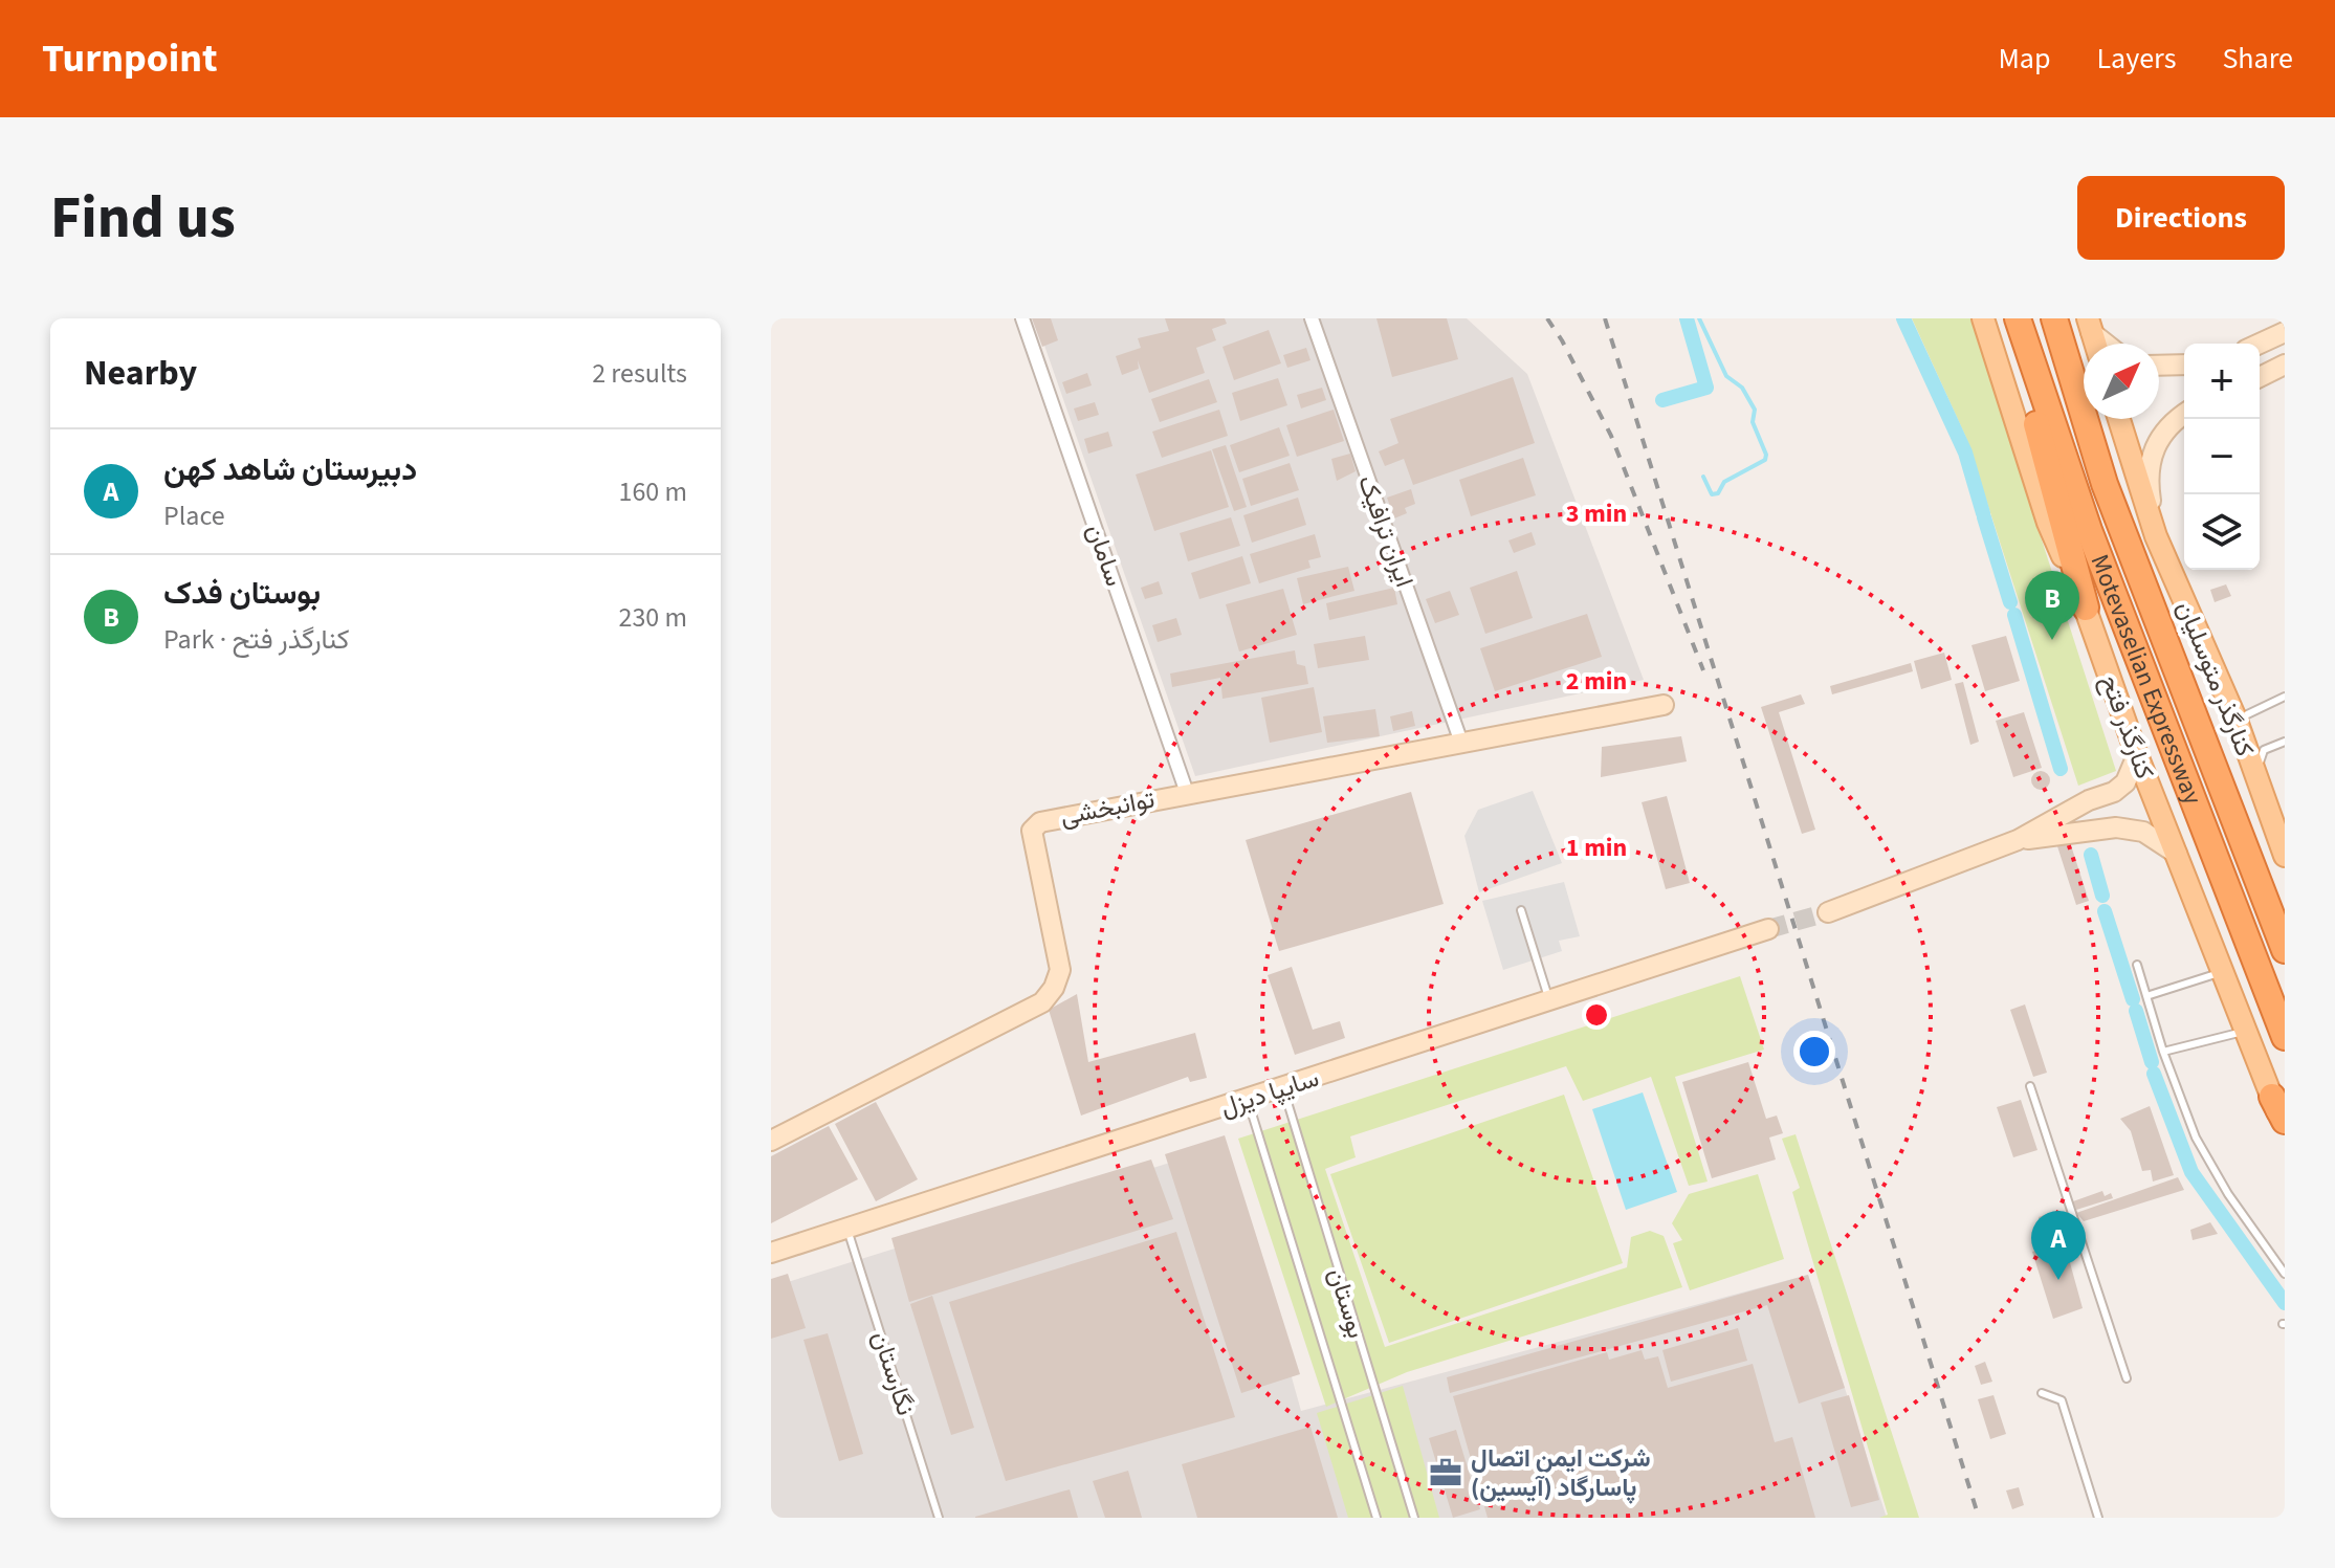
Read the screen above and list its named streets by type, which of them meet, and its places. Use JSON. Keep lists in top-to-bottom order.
{
  "streets": {
    "highway": ["Motevaselian Expressway"],
    "main road": ["کنارگذر متوسلیان", "کنارگذر فتح"],
    "street": [
      "ایران ترافیک",
      "سامان",
      "توانبخشی",
      "سایپا دیزل"
    ],
    "lane": ["بوستان", "نگارستان"]
  },
  "crossings": [
    ["ایران ترافیک", "توانبخشی"],
    ["سامان", "توانبخشی"],
    ["سایپا دیزل", "بوستان"],
    ["سایپا دیزل", "نگارستان"]
  ],
  "places": {
    "office": ["شرکت ایمن اتصال پاسارگاد (آیسین)"]
  },
  "north": "top right",
  "page": {
    "header": "Turnpoint",
    "nav": ["Map", "Layers", "Share"],
    "buttons": "Directions",
    "title": "Find us",
    "heading": ["Nearby", "2 results"],
    "map_buttons": ["+", "−"],
    "list": [
      {
        "mark": "A",
        "name": "دبیرستان شاهد کهن",
        "note": "Place",
        "value": "160 m"
      },
      {
        "mark": "B",
        "name": "بوستان فدک",
        "note": "Park · کنارگذر فتح",
        "value": "230 m"
      }
    ],
    "pins": ["B", "A"]
  },
  "rings": ["3 min", "2 min", "1 min"]
}
